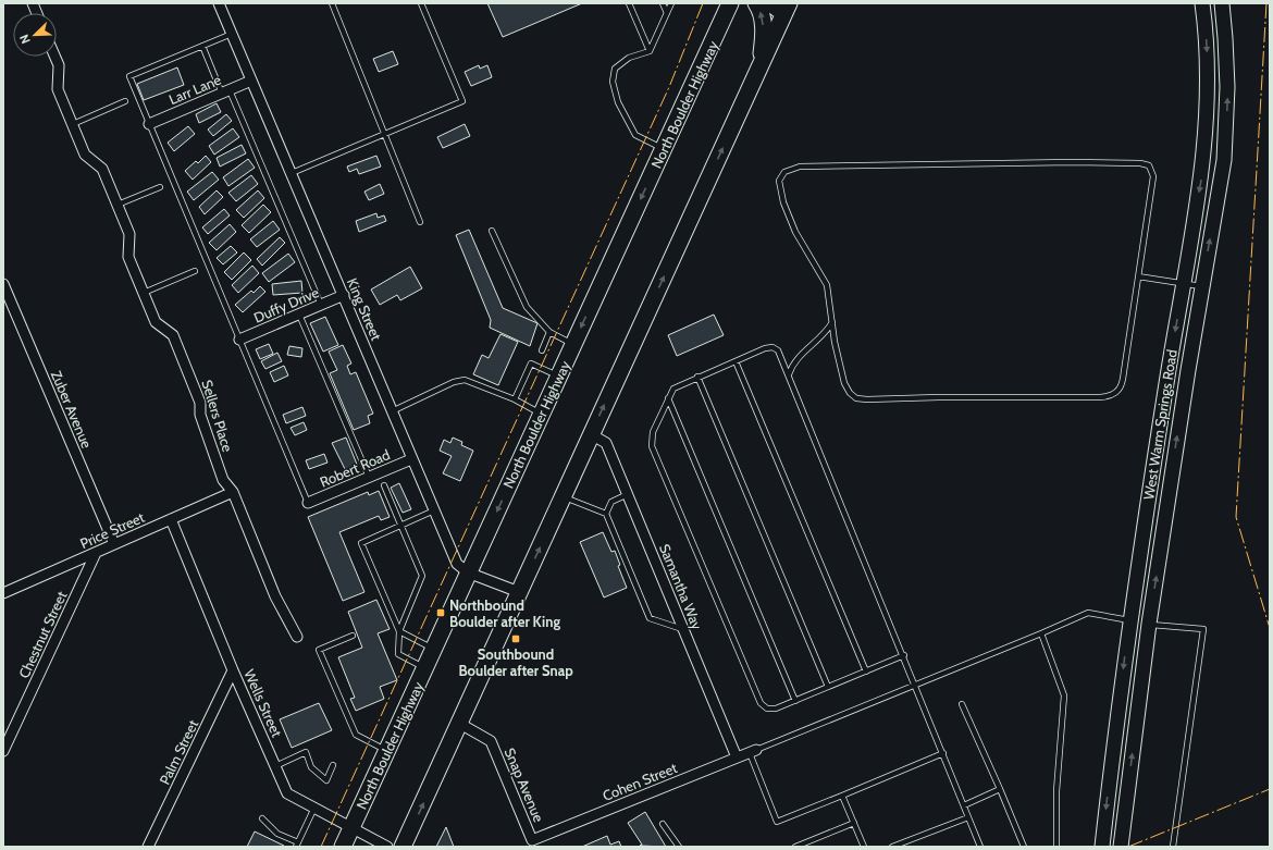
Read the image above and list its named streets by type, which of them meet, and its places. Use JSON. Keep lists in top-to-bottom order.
{
  "streets": {
    "main road": ["North Boulder Highway", "West Warm Springs Road"],
    "street": [
      "Larr Lane",
      "Duffy Drive",
      "King Street",
      "Zuber Avenue",
      "Sellers Place",
      "Robert Road",
      "Price Street",
      "Samantha Way",
      "Chestnut Street",
      "Wells Street",
      "Palm Street",
      "Cohen Street",
      "Snap Avenue"
    ]
  },
  "crossings": [
    ["Larr Lane", "King Street"],
    ["North Boulder Highway", "King Street"],
    ["North Boulder Highway", "Wells Street"],
    ["Duffy Drive", "King Street"],
    ["King Street", "Robert Road"],
    ["Zuber Avenue", "Price Street"],
    ["Sellers Place", "Price Street"],
    ["Price Street", "Chestnut Street"],
    ["Price Street", "Wells Street"],
    ["Samantha Way", "Cohen Street"],
    ["Wells Street", "Palm Street"],
    ["Cohen Street", "Snap Avenue"]
  ],
  "places": {
    "transit": ["Northbound Boulder after King", "Southbound Boulder after Snap"]
  },
  "north": "bottom left"
}
